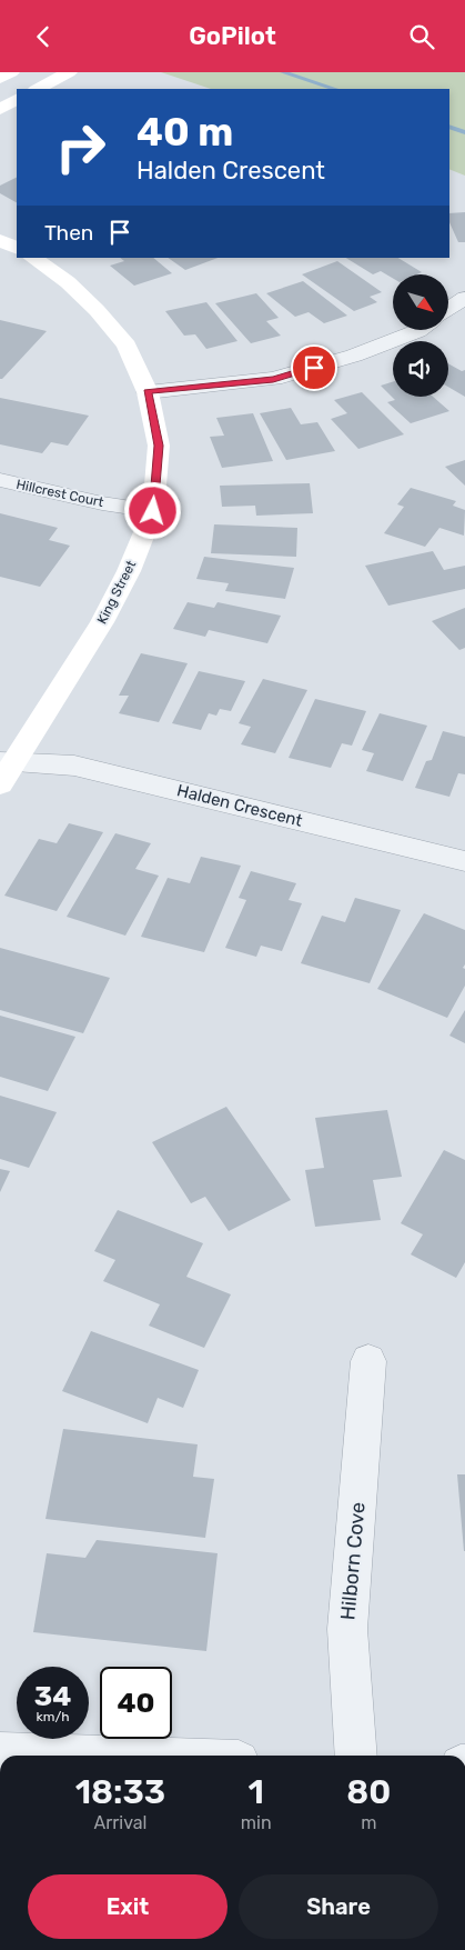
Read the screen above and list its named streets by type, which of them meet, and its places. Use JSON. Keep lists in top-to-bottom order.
{
  "streets": {
    "street": [
      "Hillcrest Court",
      "King Street",
      "Halden Crescent",
      "Hilborn Cove"
    ]
  },
  "crossings": [
    ["Hillcrest Court", "King Street"],
    ["King Street", "Halden Crescent"]
  ],
  "north": "bottom right",
  "page": {
    "header": "GoPilot",
    "turn": ["40 m", "Halden Crescent"],
    "then": "Then",
    "speed": "34 km/h",
    "limit": "40",
    "eta": [
      "18:33",
      "Arrival",
      "1",
      "min",
      "80",
      "m"
    ],
    "buttons": ["Exit", "Share"]
  }
}
